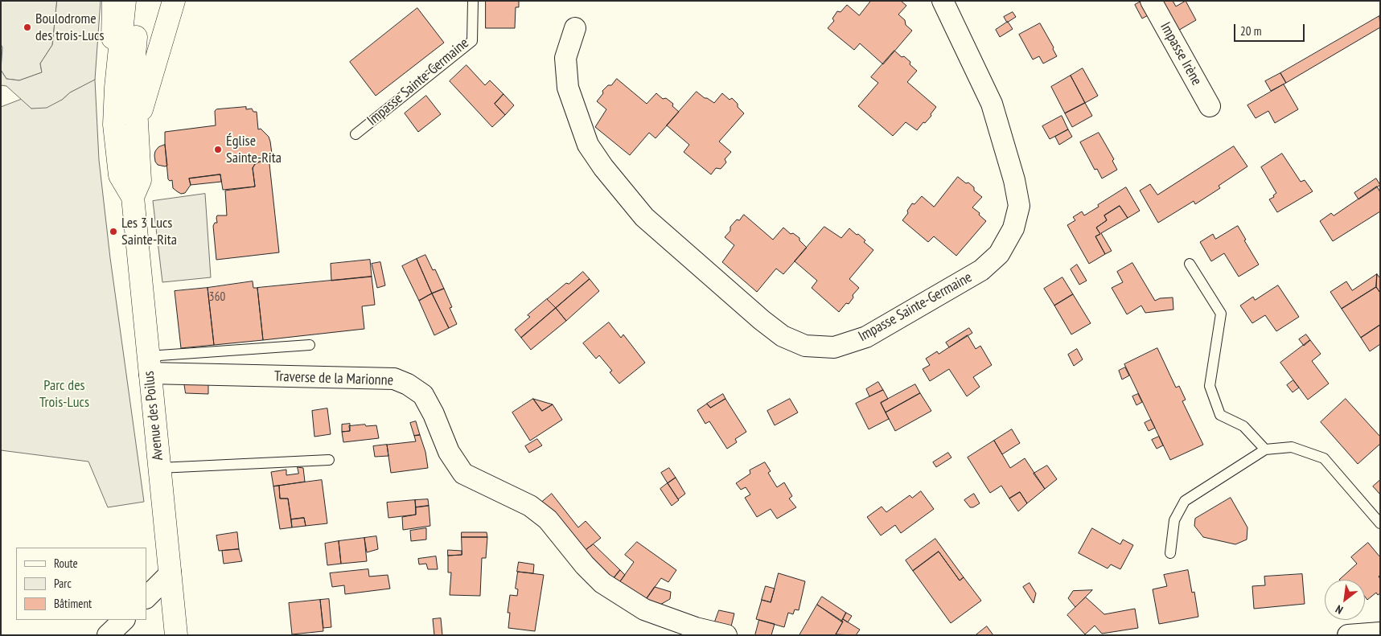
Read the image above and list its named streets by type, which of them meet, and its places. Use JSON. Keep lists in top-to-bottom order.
{
  "streets": {
    "main road": ["Avenue des Poilus"],
    "street": ["Impasse Irène", "Impasse Sainte-Germaine", "Traverse de la Marionne"]
  },
  "crossings": [
    ["Traverse de la Marionne", "Avenue des Poilus"]
  ],
  "parks": ["Parc des Trois-Lucs"],
  "places": ["Boulodrome des trois-Lucs", "Église Sainte-Rita", "Les 3 Lucs Sainte-Rita"],
  "house_numbers": ["360"],
  "legend": ["Route", "Parc", "Bâtiment"],
  "scale_bar": "20 m",
  "north": "bottom left"
}
